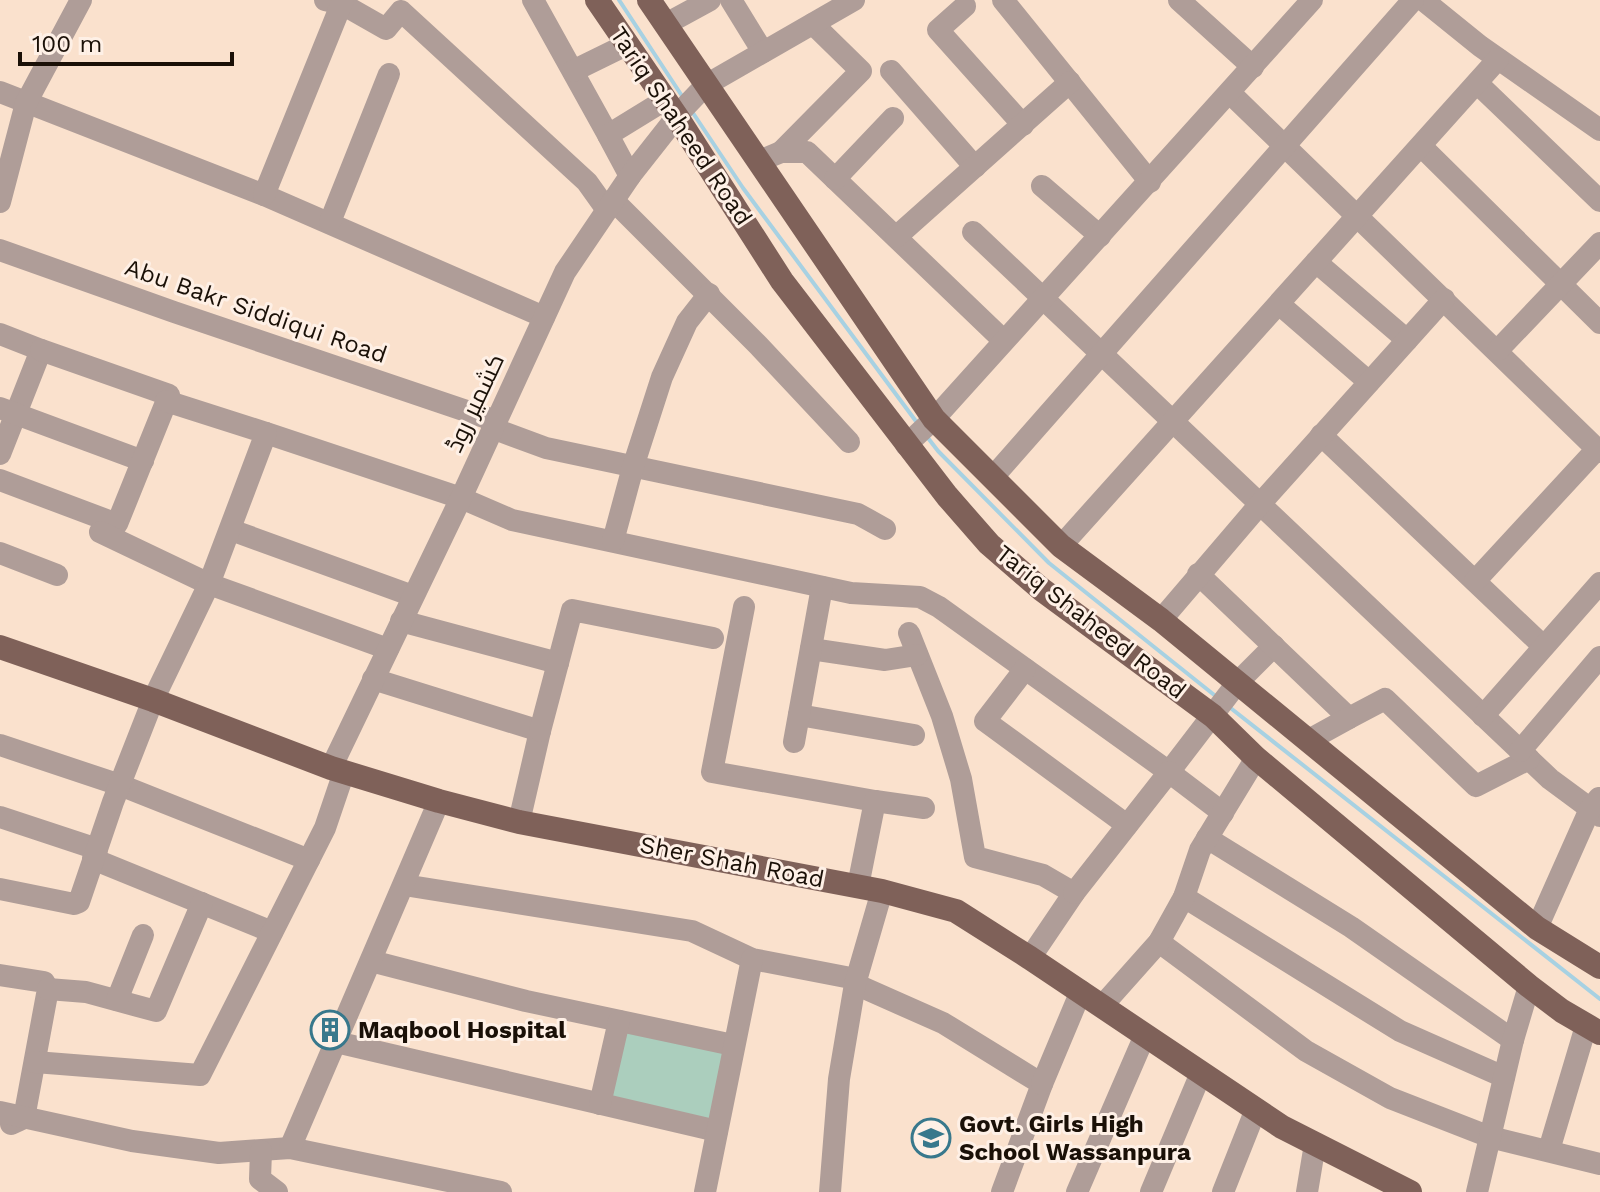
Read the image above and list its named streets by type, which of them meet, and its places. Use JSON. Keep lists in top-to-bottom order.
{
  "streets": {
    "main road": ["Tariq Shaheed Road", "Sher Shah Road"],
    "street": ["Abu Bakr Siddiqui Road", "کشمیر روڈ"]
  },
  "crossings": [
    ["Tariq Shaheed Road", "کشمیر روڈ"],
    ["Abu Bakr Siddiqui Road", "کشمیر روڈ"],
    ["کشمیر روڈ", "Sher Shah Road"]
  ],
  "places": {
    "building": ["Maqbool Hospital"],
    "school or university": ["Govt. Girls High School Wassanpura"]
  },
  "scale_bar": "100 m"
}
